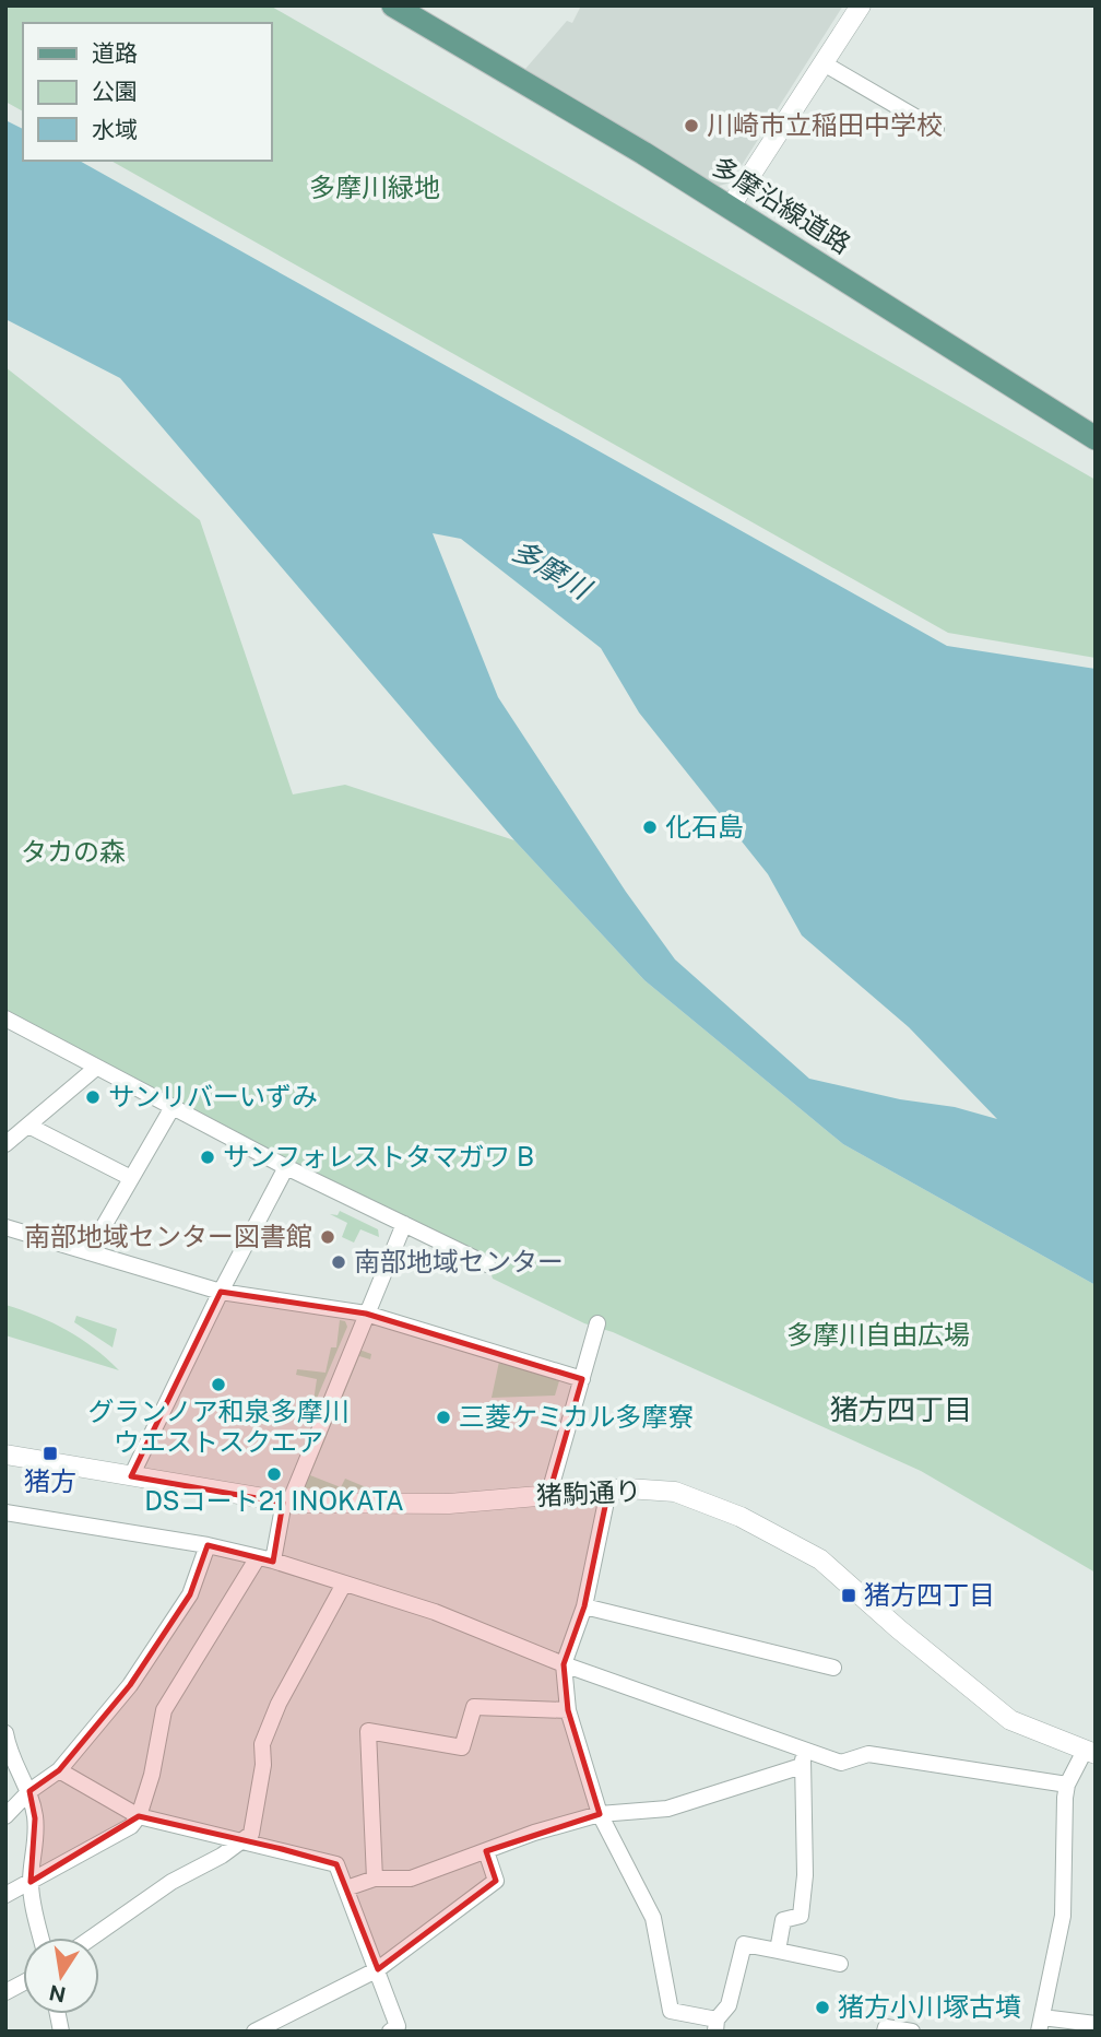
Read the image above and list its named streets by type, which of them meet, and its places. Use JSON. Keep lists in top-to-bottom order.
{
  "streets": {
    "main road": ["多摩沿線道路"],
    "street": ["猪駒通り"]
  },
  "districts": ["猪方四丁目"],
  "water": ["多摩川"],
  "parks": ["多摩川緑地", "タカの森", "多摩川自由広場"],
  "places": {
    "other": [
      "川崎市立稲田中学校",
      "化石島",
      "サンリバーいずみ",
      "サンフォレストタマガワ B",
      "南部地域センター図書館",
      "南部地域センター",
      "グランノア和泉多摩川 ウエストスクエア",
      "三菱ケミカル多摩寮",
      "DSコート21 INOKATA",
      "猪方小川塚古墳"
    ],
    "transit": ["猪方", "猪方四丁目"]
  },
  "legend": ["道路", "公園", "水域"],
  "north": "bottom"
}
